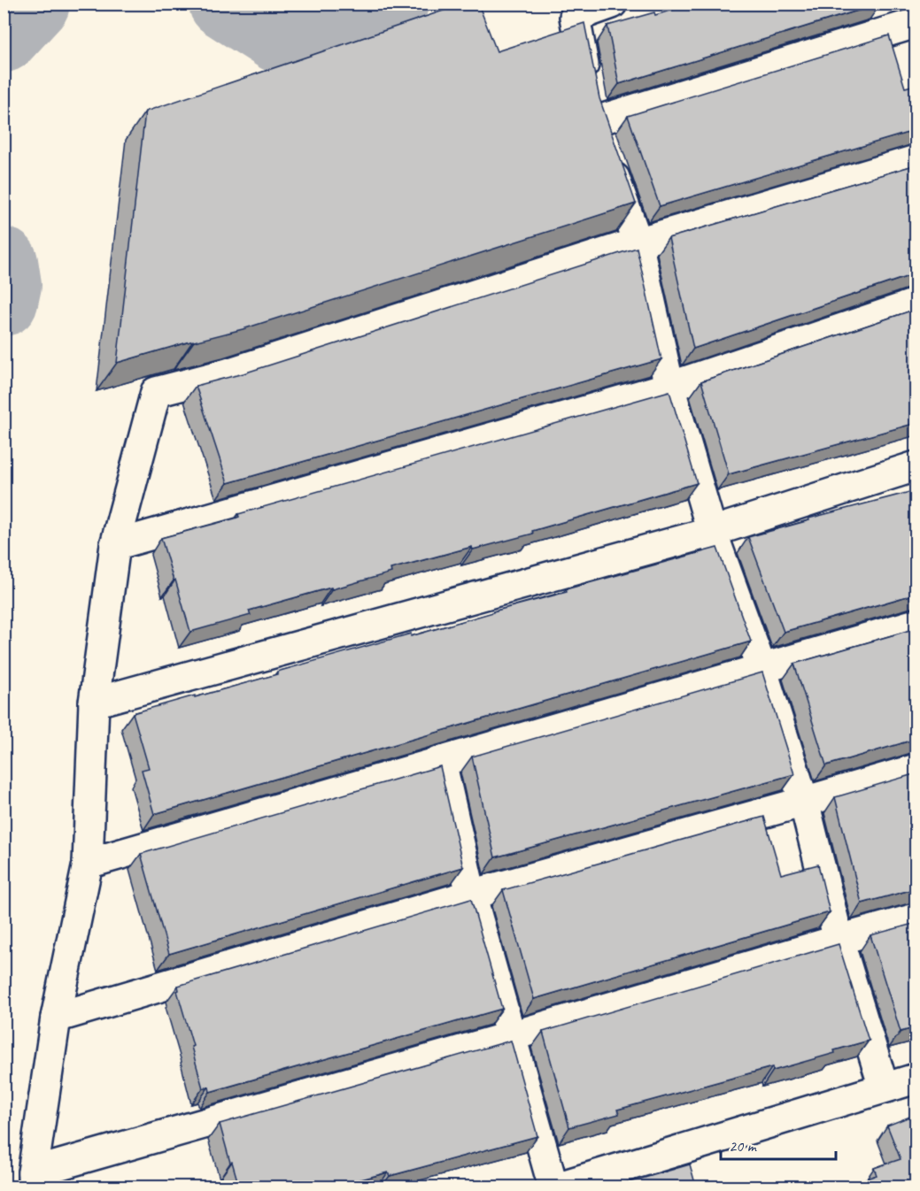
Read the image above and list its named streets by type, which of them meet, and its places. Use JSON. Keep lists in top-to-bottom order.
{
  "scale_bar": "20 m"
}
